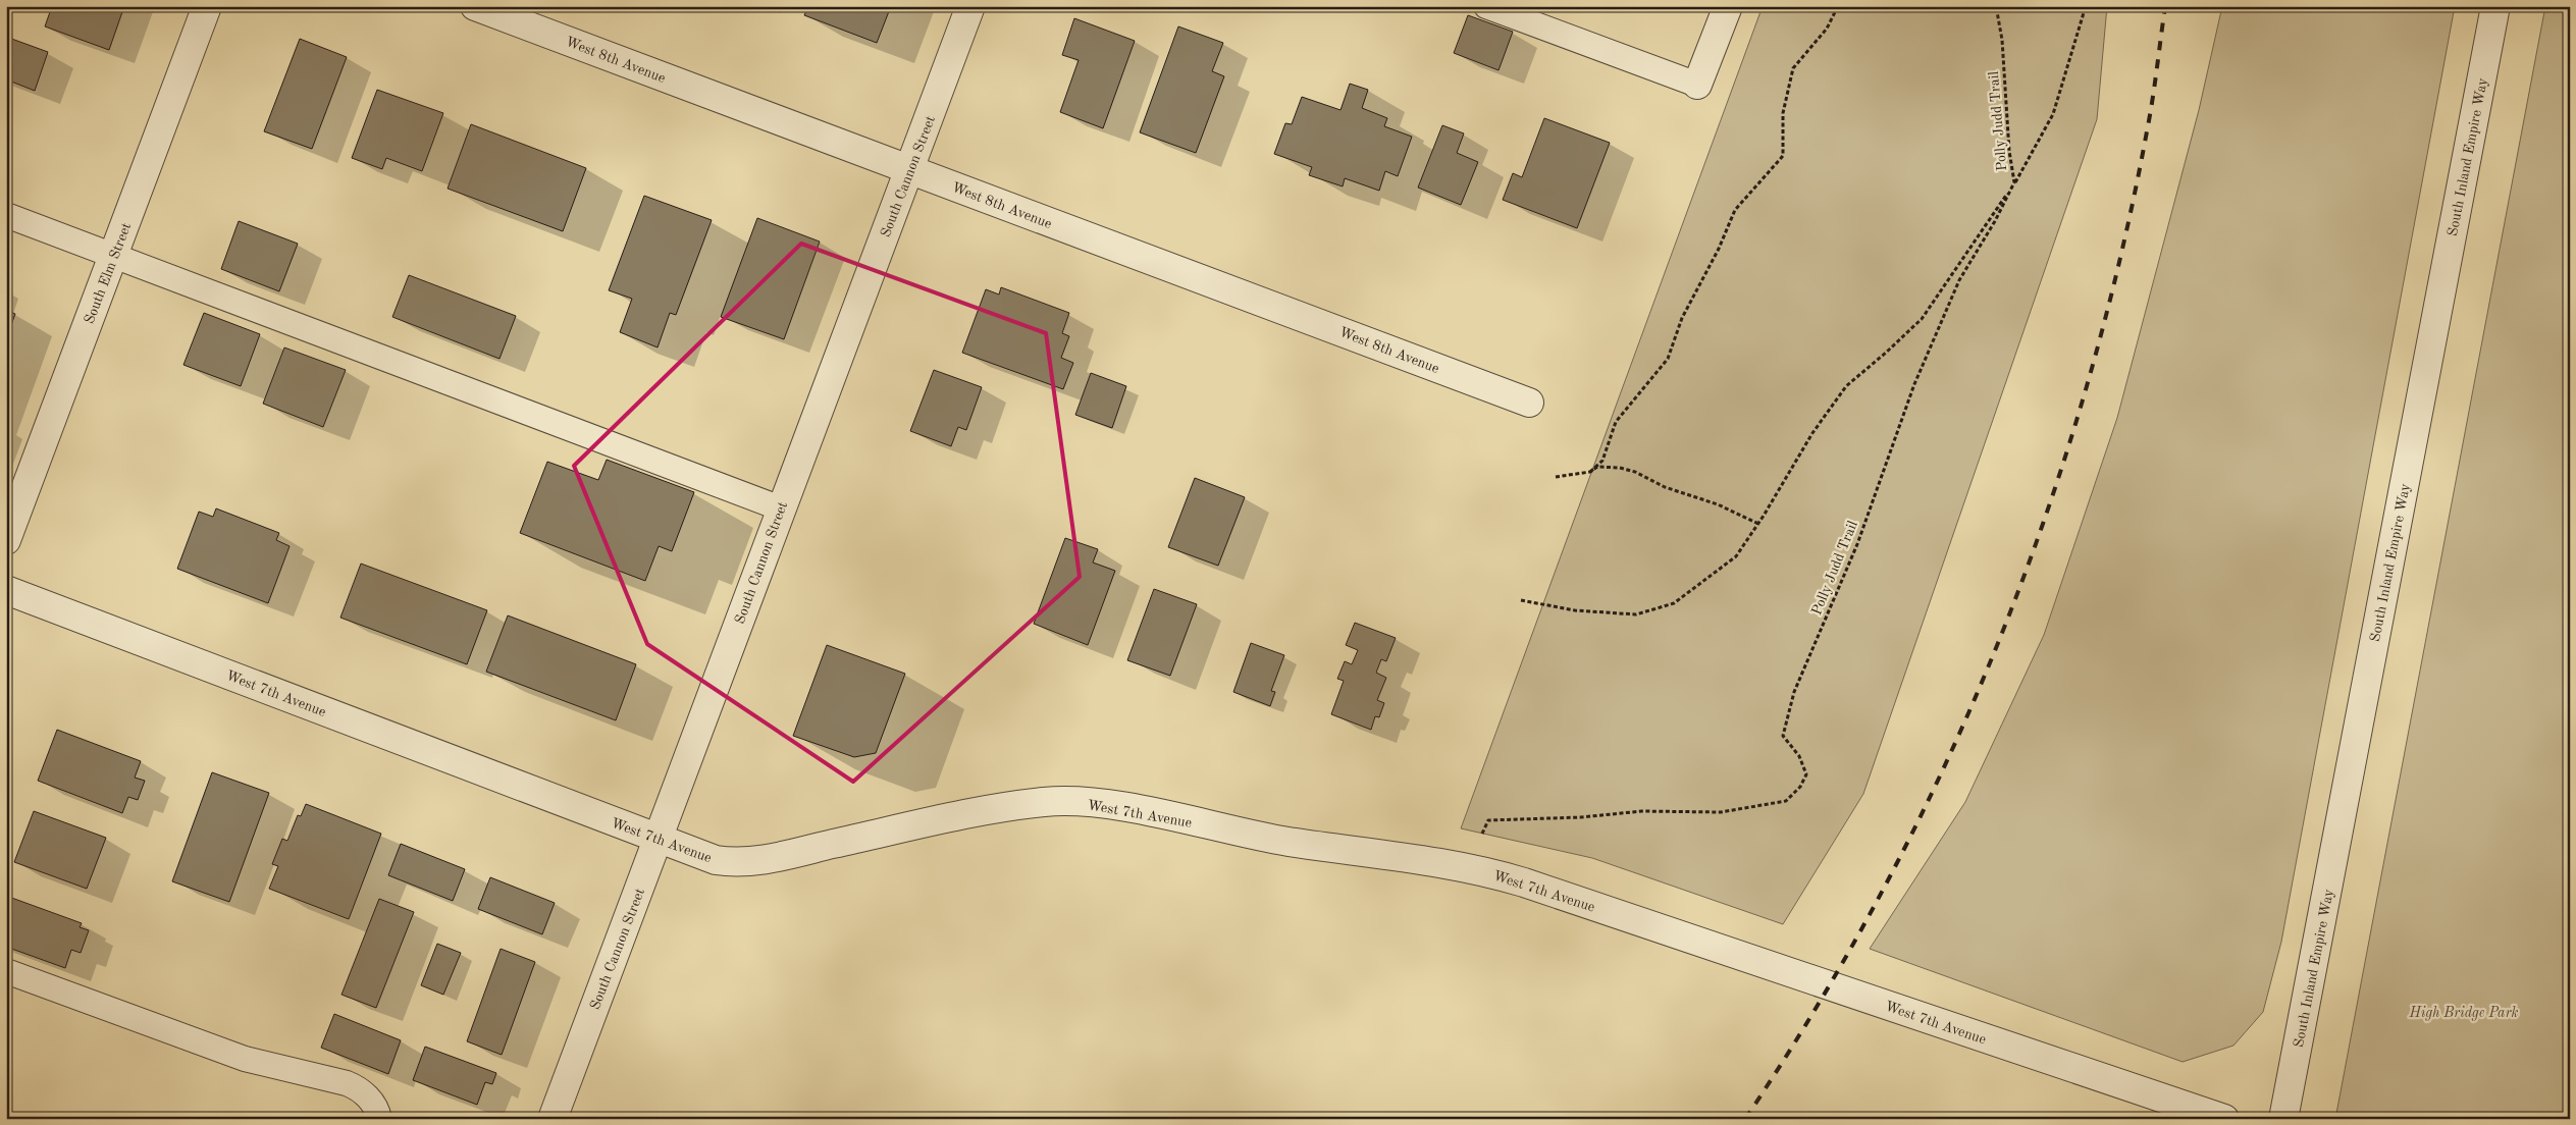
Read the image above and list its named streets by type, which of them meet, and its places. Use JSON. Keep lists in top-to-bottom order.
{
  "streets": {
    "street": [
      "West 8th Avenue",
      "South Inland Empire Way",
      "South Cannon Street",
      "South Elm Street",
      "West 7th Avenue"
    ],
    "path": ["Polly Judd Trail"]
  },
  "crossings": [
    ["West 8th Avenue", "South Cannon Street"],
    ["Polly Judd Trail", "West 7th Avenue"],
    ["South Cannon Street", "West 7th Avenue"]
  ],
  "parks": ["High Bridge Park"]
}
